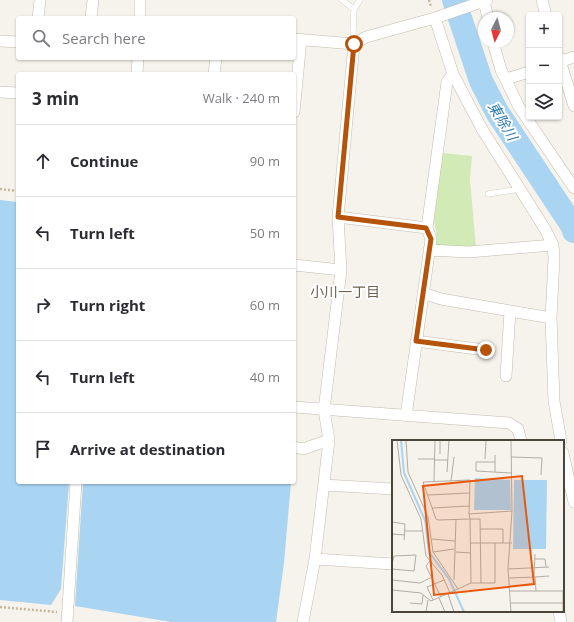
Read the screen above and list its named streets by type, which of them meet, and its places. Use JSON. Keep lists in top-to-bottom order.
{
  "districts": ["小川一丁目"],
  "water": ["東除川"],
  "north": "bottom",
  "page": {
    "map_buttons": ["+", "−"],
    "search": "Search here",
    "heading": ["3 min", "Walk · 240 m"],
    "list": [
      ["Continue", "90 m"],
      ["Turn left", "50 m"],
      ["Turn right", "60 m"],
      ["Turn left", "40 m"],
      "Arrive at destination"
    ]
  }
}
